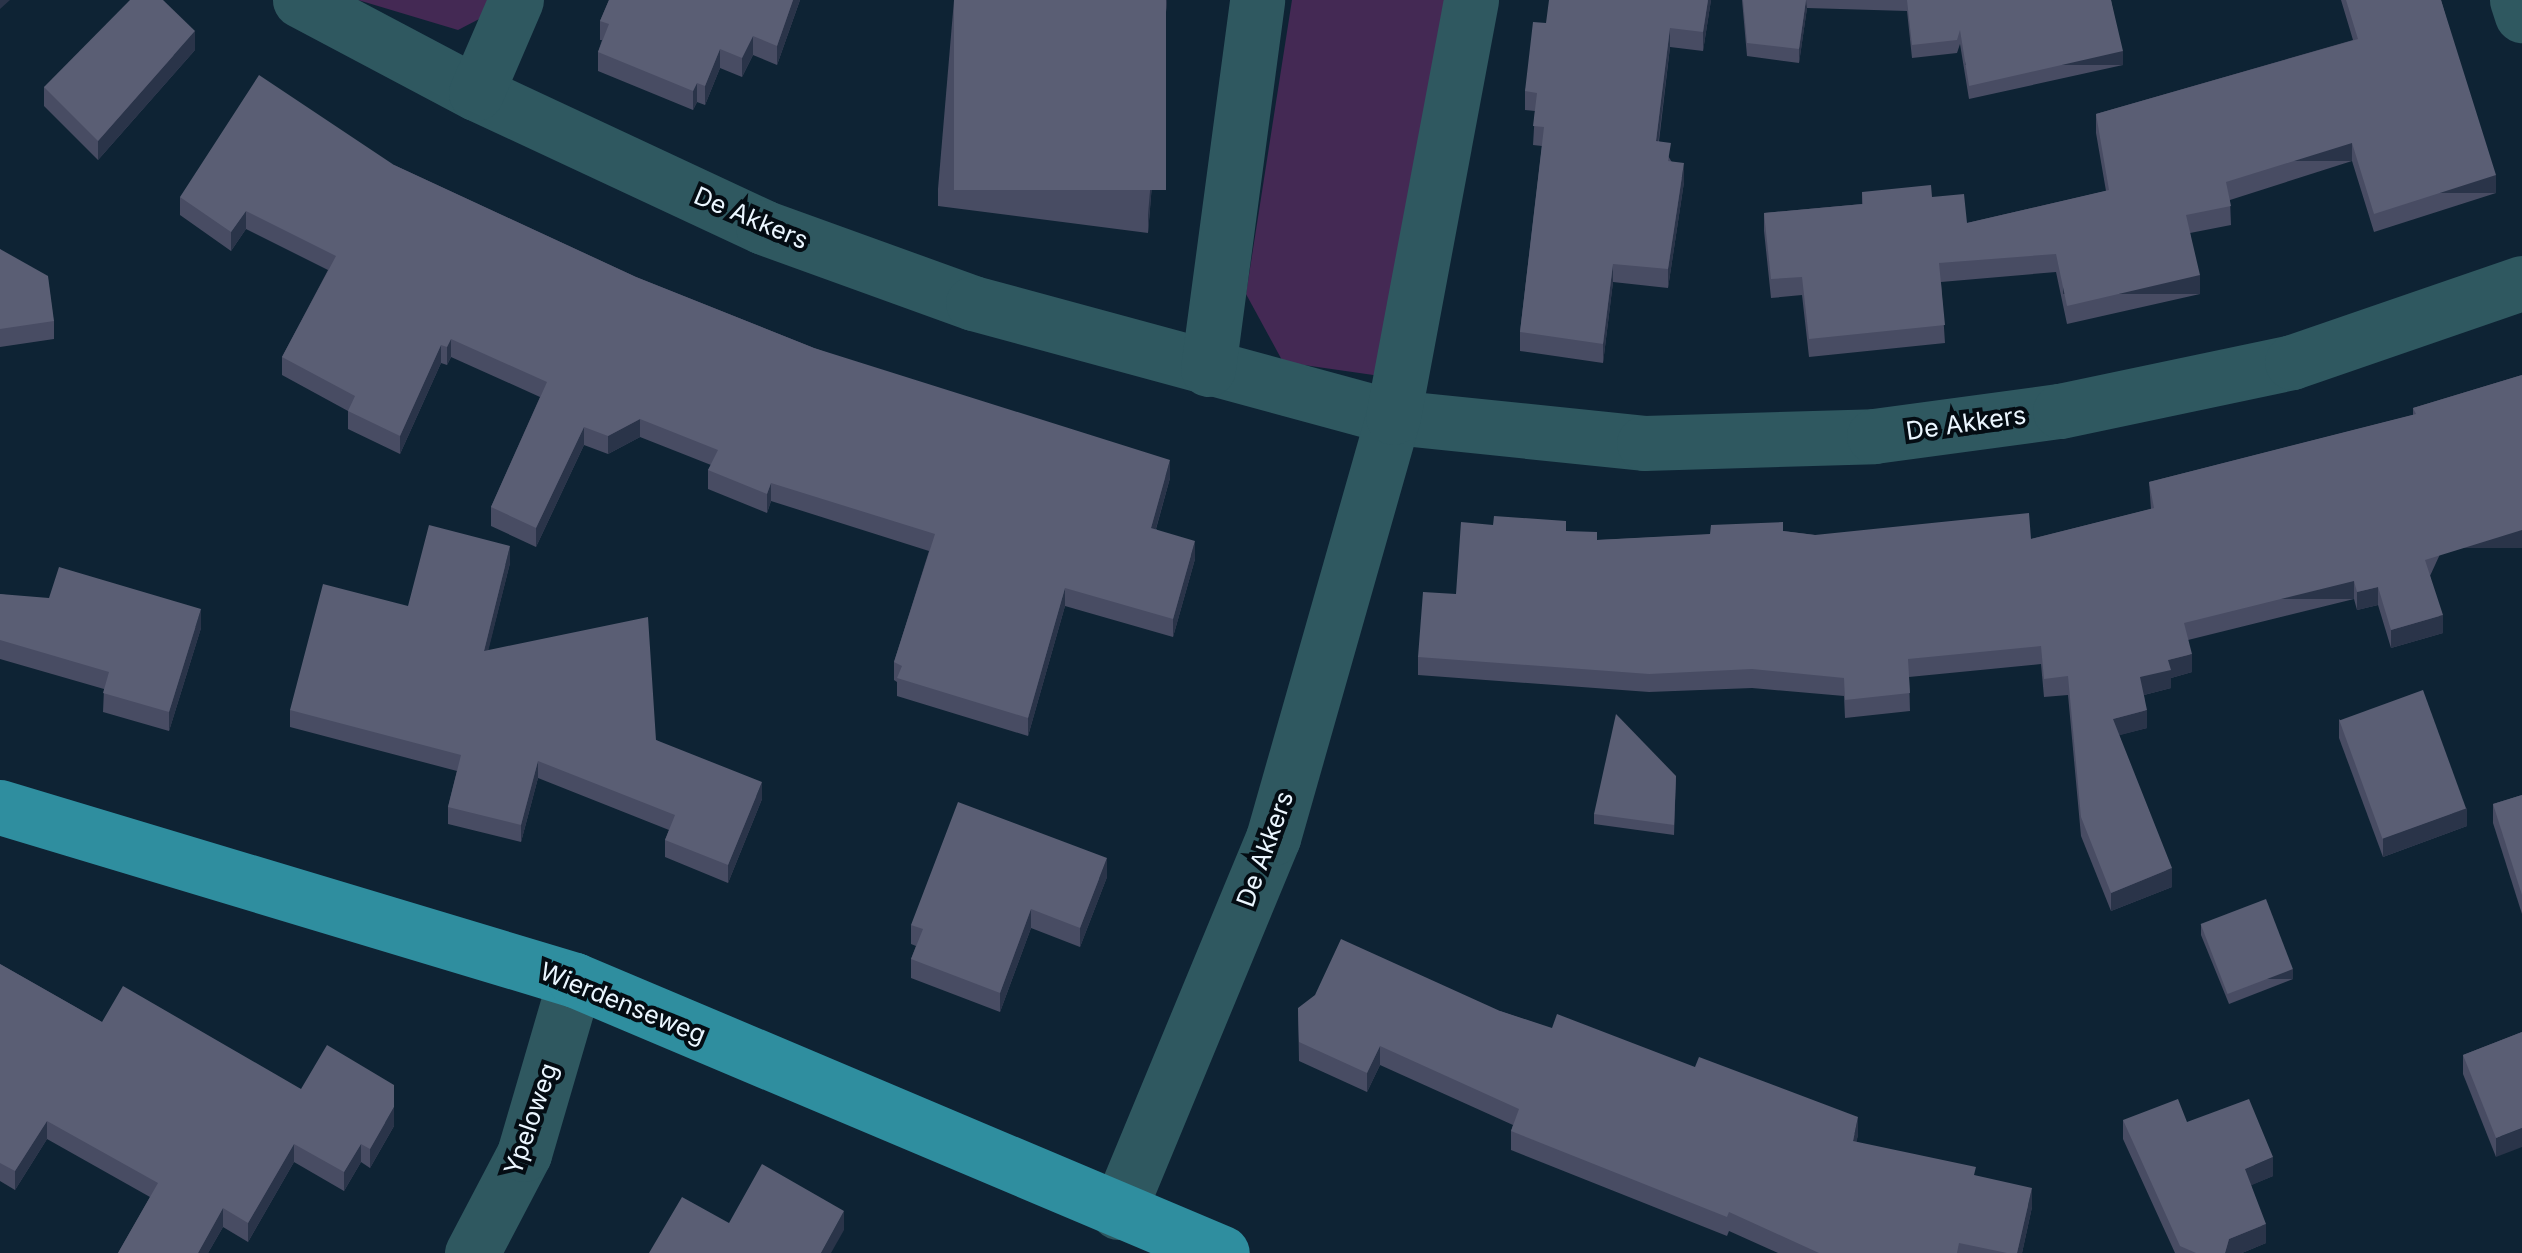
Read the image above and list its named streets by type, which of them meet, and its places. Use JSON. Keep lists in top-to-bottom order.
{
  "streets": {
    "main road": ["Wierdenseweg"],
    "street": ["De Akkers", "Ypeloweg"]
  },
  "crossings": [
    ["De Akkers", "Wierdenseweg"],
    ["Wierdenseweg", "Ypeloweg"]
  ]
}
